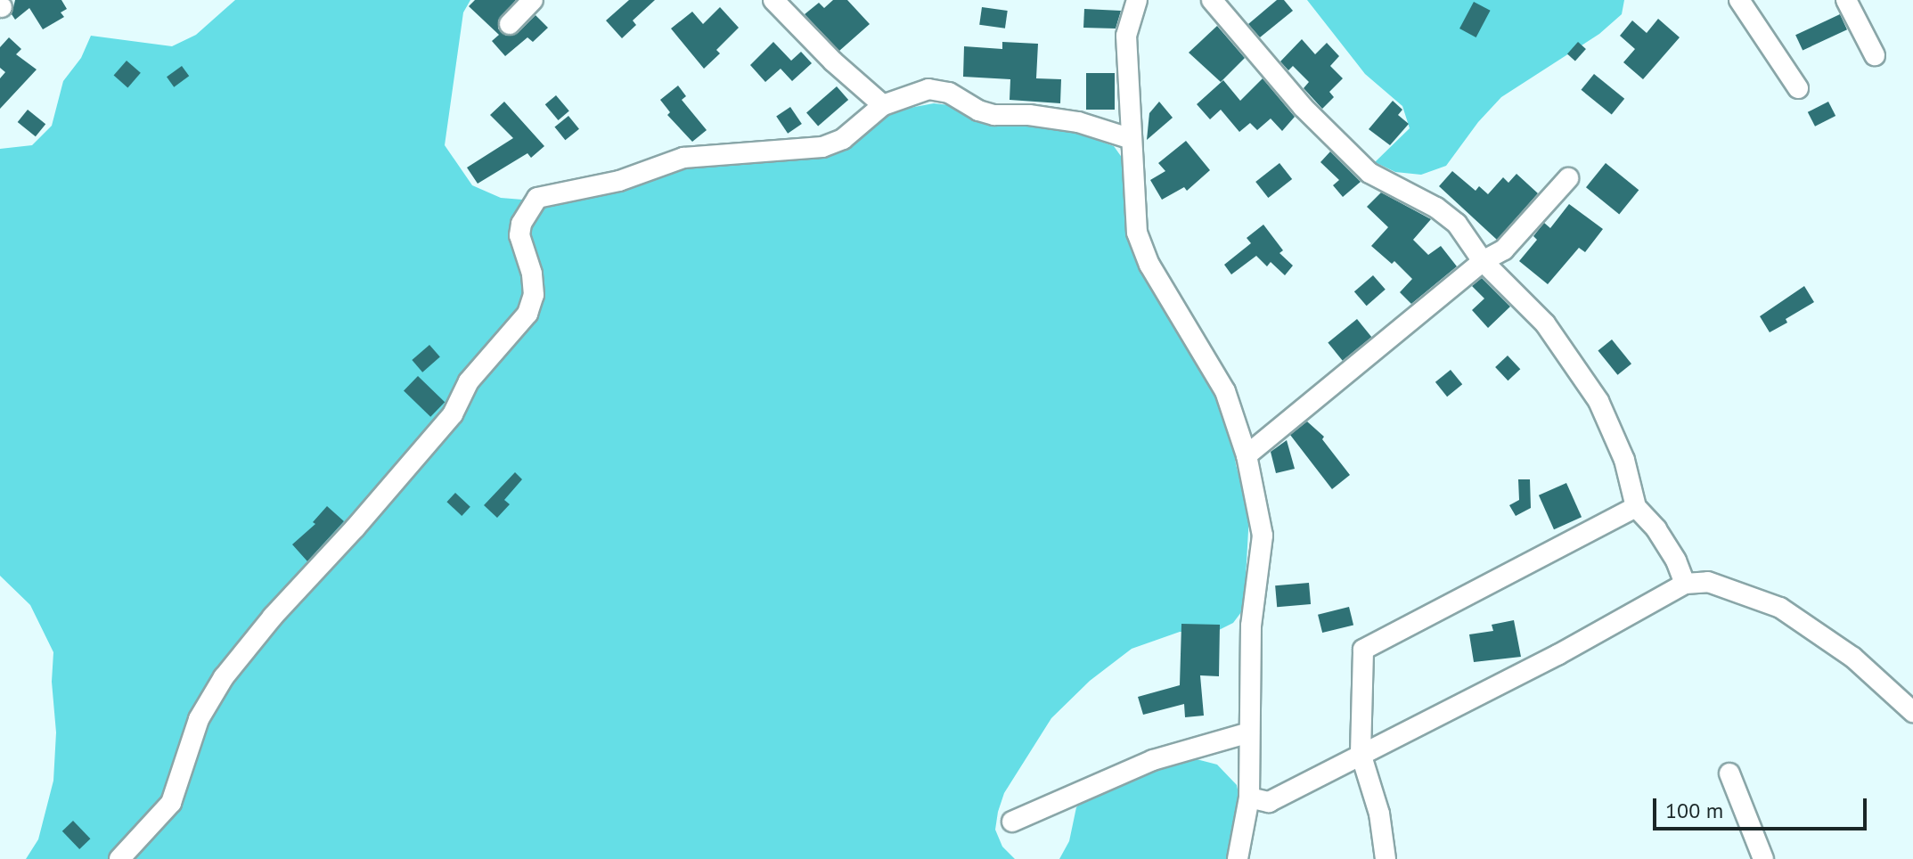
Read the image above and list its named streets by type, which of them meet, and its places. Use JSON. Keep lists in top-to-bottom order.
{
  "scale_bar": "100 m"
}
